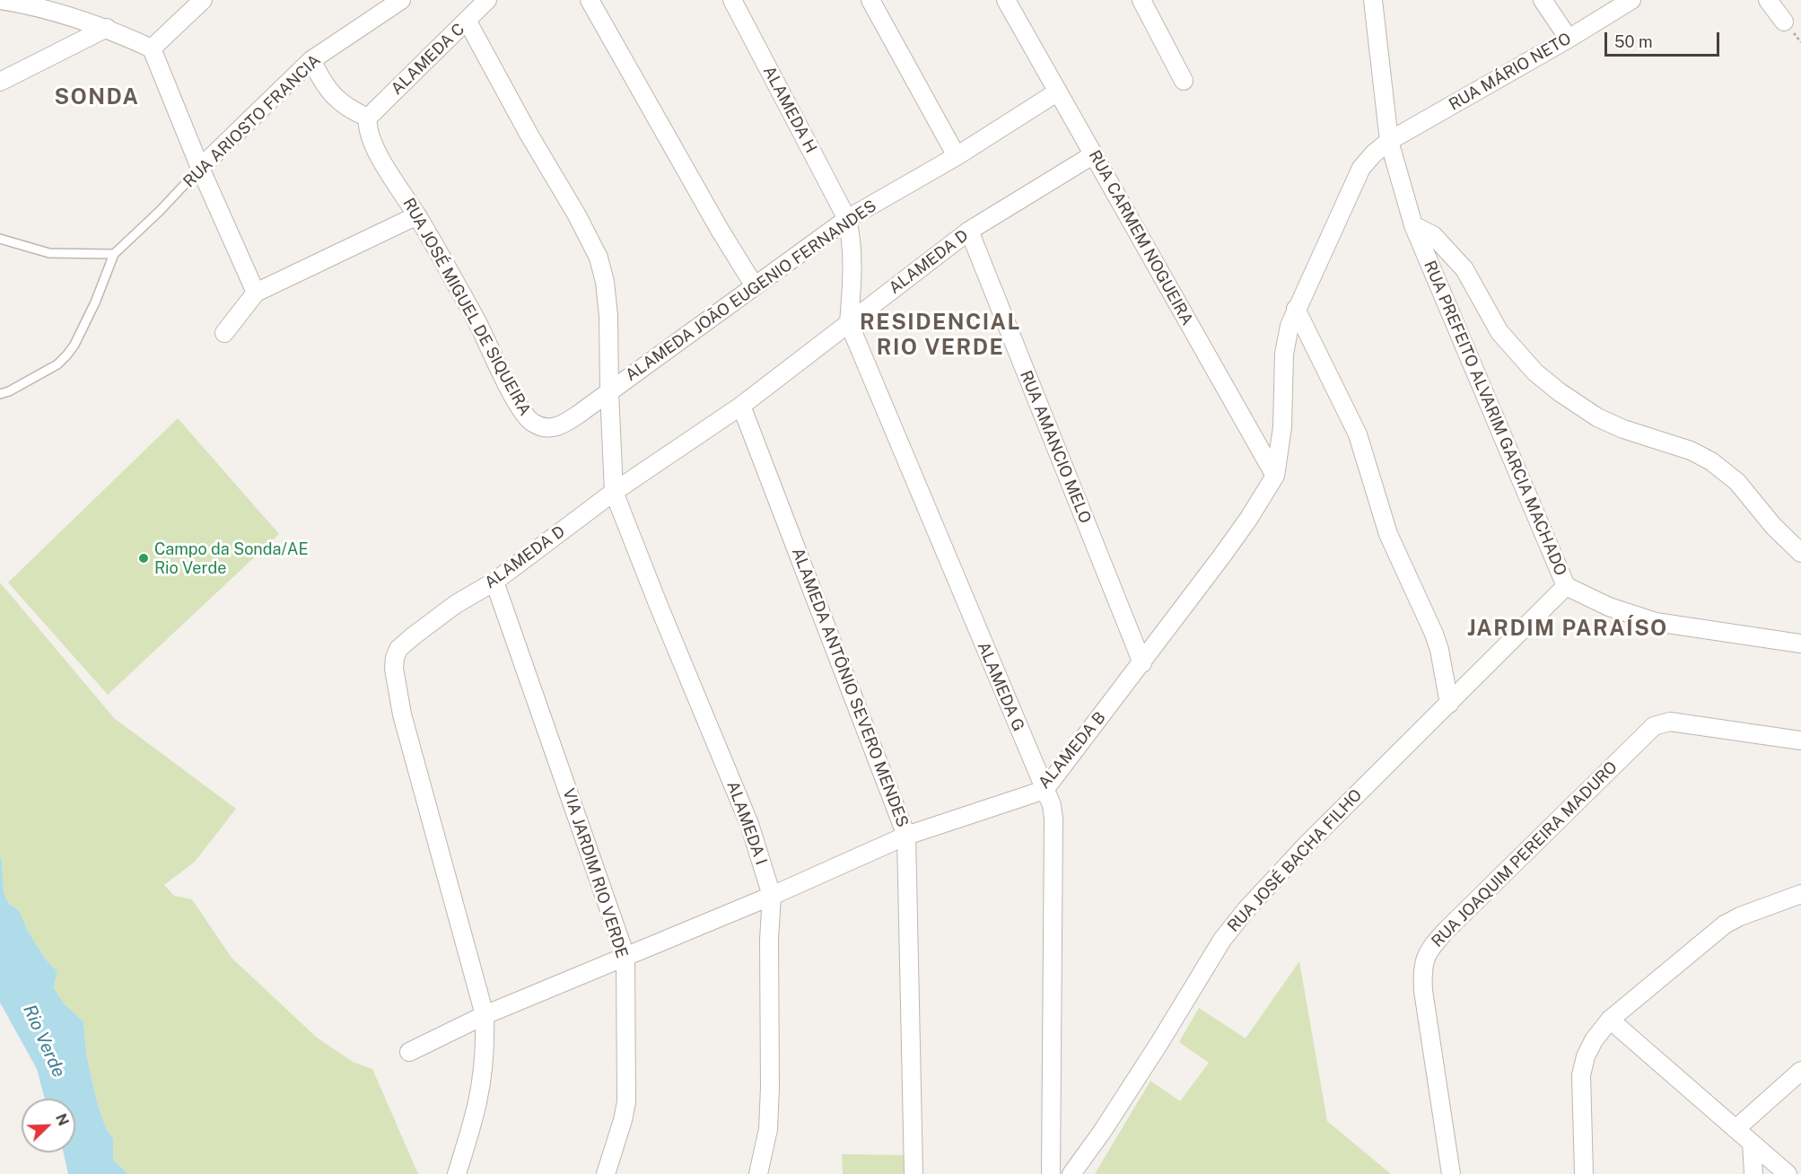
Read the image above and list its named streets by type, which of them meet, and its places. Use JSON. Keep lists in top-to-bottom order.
{
  "streets": {
    "street": [
      "ALAMEDA C",
      "RUA MÁRIO NETO",
      "ALAMEDA H",
      "RUA ARIOSTO FRANCIA",
      "RUA CARMEM NOGUEIRA",
      "ALAMEDA D",
      "ALAMEDA JOÃO EUGENIO FERNANDES",
      "RUA JOSÉ MIGUEL DE SIQUEIRA",
      "RUA PREFEITO ALVARIM GARCIA MACHADO",
      "RUA AMANCIO MELO",
      "ALAMEDA G",
      "ALAMEDA ANTÔNIO SEVERO MENDES",
      "ALAMEDA B",
      "ALAMEDA I",
      "RUA JOAQUIM PEREIRA MADURO",
      "RUA JOSÉ BACHA FILHO",
      "VIA JARDIM RIO VERDE"
    ]
  },
  "crossings": [
    ["ALAMEDA C", "RUA JOSÉ MIGUEL DE SIQUEIRA"],
    ["ALAMEDA C", "ALAMEDA I"],
    ["RUA MÁRIO NETO", "RUA CARMEM NOGUEIRA"],
    ["RUA MÁRIO NETO", "RUA PREFEITO ALVARIM GARCIA MACHADO"],
    ["RUA MÁRIO NETO", "ALAMEDA B"],
    ["ALAMEDA H", "ALAMEDA JOÃO EUGENIO FERNANDES"],
    ["ALAMEDA H", "ALAMEDA G"],
    ["RUA CARMEM NOGUEIRA", "ALAMEDA D"],
    ["RUA CARMEM NOGUEIRA", "ALAMEDA JOÃO EUGENIO FERNANDES"],
    ["RUA CARMEM NOGUEIRA", "ALAMEDA B"],
    ["ALAMEDA D", "RUA AMANCIO MELO"],
    ["ALAMEDA D", "ALAMEDA G"],
    ["ALAMEDA D", "ALAMEDA ANTÔNIO SEVERO MENDES"],
    ["ALAMEDA D", "ALAMEDA B"],
    ["ALAMEDA D", "ALAMEDA I"],
    ["ALAMEDA D", "VIA JARDIM RIO VERDE"],
    ["ALAMEDA JOÃO EUGENIO FERNANDES", "RUA JOSÉ MIGUEL DE SIQUEIRA"],
    ["ALAMEDA JOÃO EUGENIO FERNANDES", "ALAMEDA G"],
    ["ALAMEDA JOÃO EUGENIO FERNANDES", "ALAMEDA I"],
    ["RUA PREFEITO ALVARIM GARCIA MACHADO", "RUA JOSÉ BACHA FILHO"],
    ["RUA AMANCIO MELO", "ALAMEDA B"],
    ["ALAMEDA G", "ALAMEDA B"],
    ["ALAMEDA ANTÔNIO SEVERO MENDES", "ALAMEDA B"],
    ["ALAMEDA B", "ALAMEDA I"],
    ["ALAMEDA B", "VIA JARDIM RIO VERDE"]
  ],
  "districts": ["SONDA", "RESIDENCIAL RIO VERDE", "JARDIM PARAÍSO"],
  "water": ["Rio Verde"],
  "places": ["Campo da Sonda/AE Rio Verde"],
  "scale_bar": "50 m",
  "north": "top right"
}
